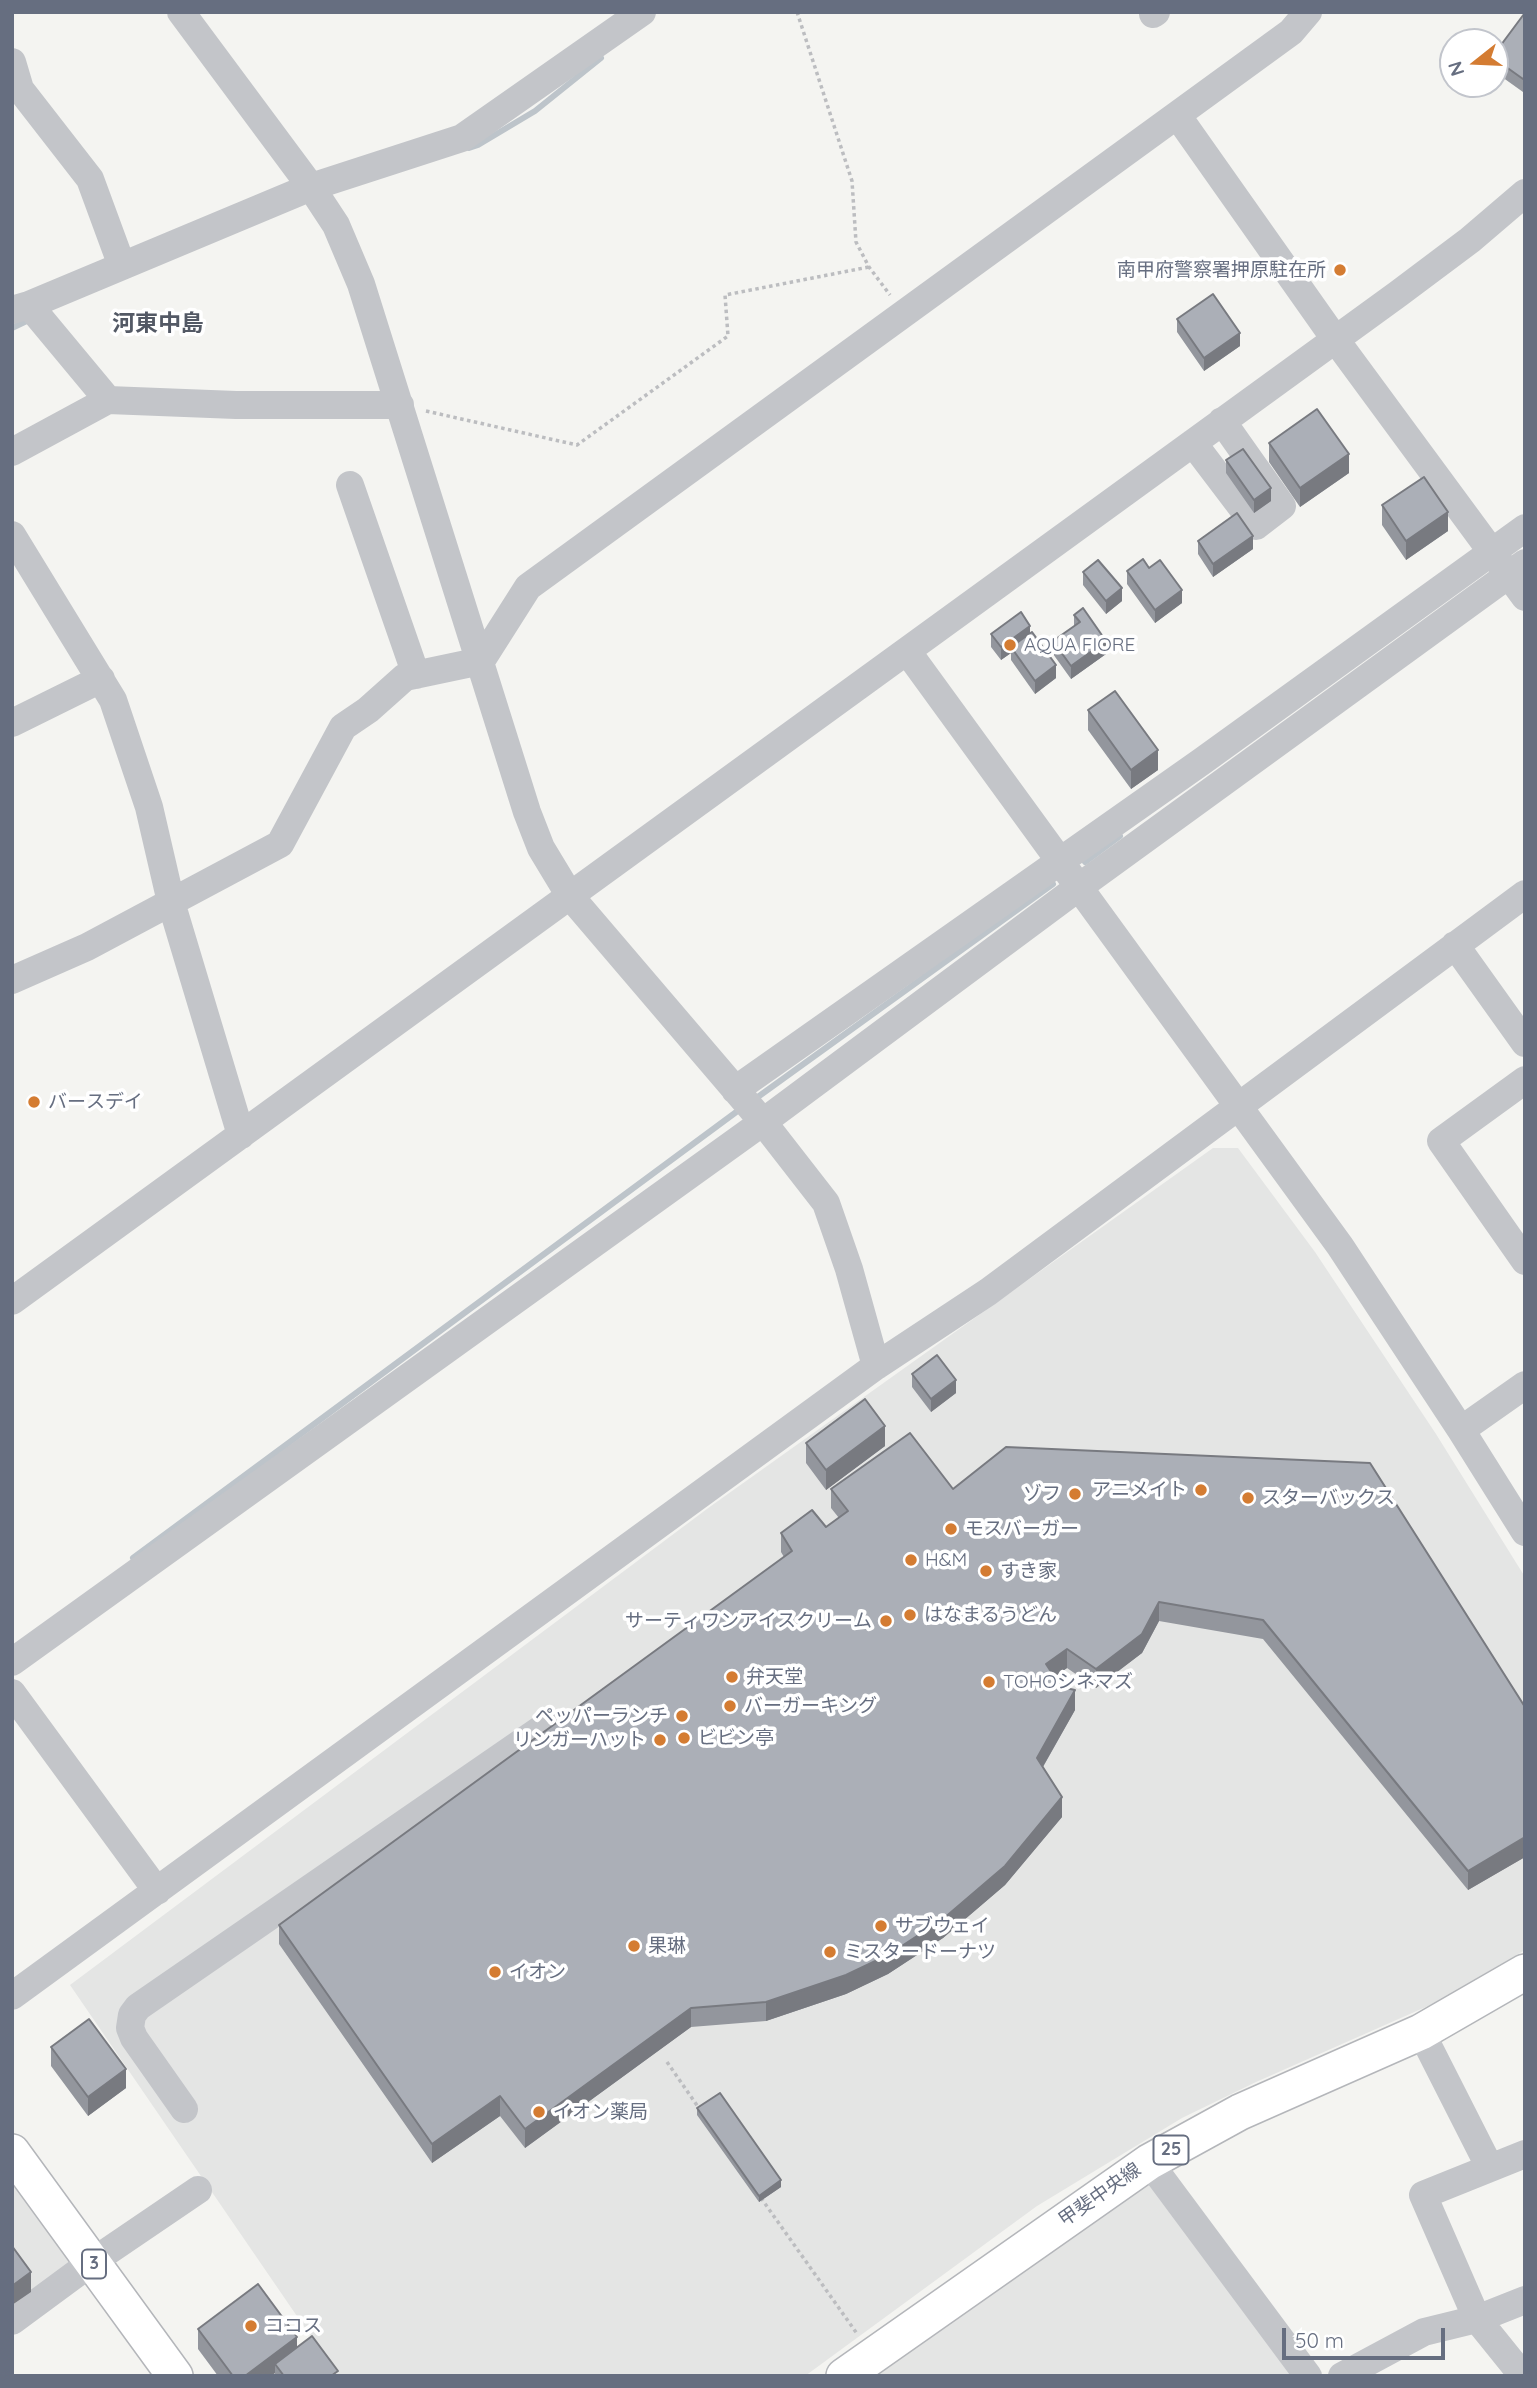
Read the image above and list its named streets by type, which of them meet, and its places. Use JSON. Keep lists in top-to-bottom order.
{
  "streets": {
    "main road": ["25", "甲斐中央線", "3"]
  },
  "districts": ["河東中島"],
  "places": [
    "南甲府警察署押原駐在所",
    "AQUA FIORE",
    "バースデイ",
    "アニメイト",
    "ゾフ",
    "スターバックス",
    "モスバーガー",
    "H&M",
    "すき家",
    "はなまるうどん",
    "サーティワンアイスクリーム",
    "弁天堂",
    "TOHOシネマズ",
    "バーガーキング",
    "ペッパーランチ",
    "ビビン亭",
    "リンガーハット",
    "サブウェイ",
    "果琳",
    "ミスタードーナツ",
    "イオン",
    "イオン薬局",
    "ココス"
  ],
  "scale_bar": "50 m",
  "north": "left"
}
